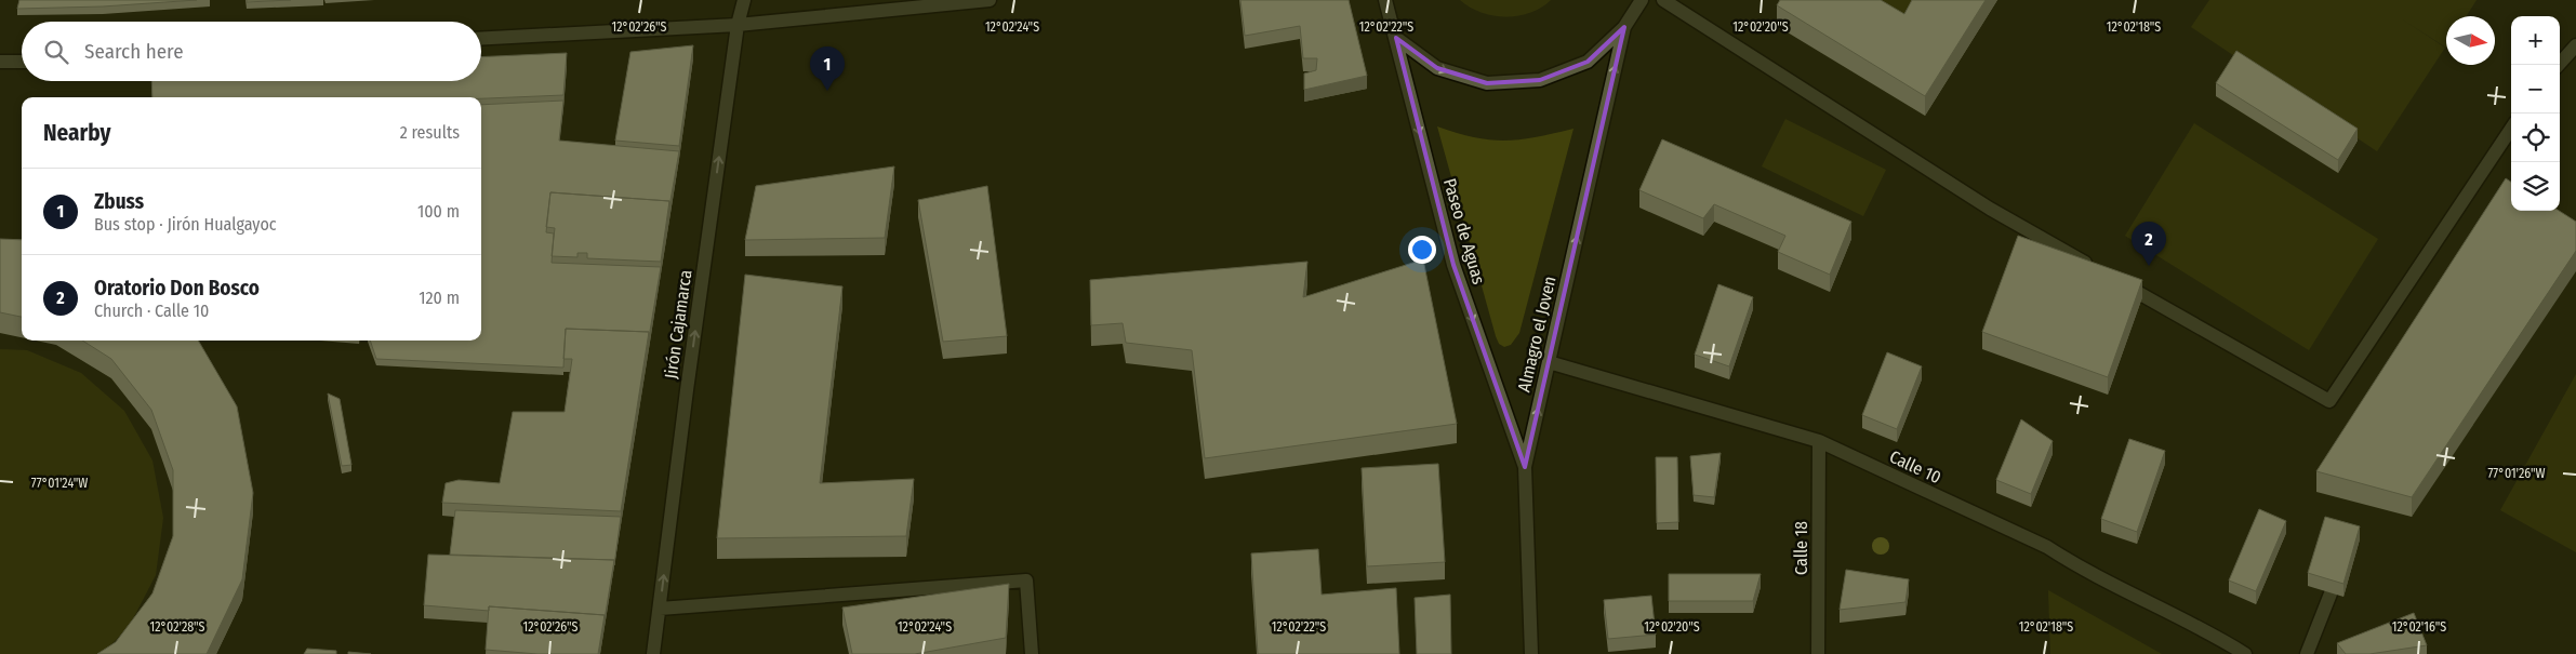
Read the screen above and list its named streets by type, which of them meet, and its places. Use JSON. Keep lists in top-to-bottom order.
{
  "streets": {
    "street": [
      "Paseo de Aguas",
      "Jirón Cajamarca",
      "Almagro el Joven",
      "Calle 10",
      "Calle 18"
    ]
  },
  "crossings": [
    ["Paseo de Aguas", "Almagro el Joven"],
    ["Almagro el Joven", "Calle 10"],
    ["Calle 10", "Calle 18"]
  ],
  "one_way": ["Paseo de Aguas", "Jirón Cajamarca", "Almagro el Joven"],
  "north": "right",
  "page": {
    "map_buttons": ["+", "−"],
    "search": "Search here",
    "pins": ["1", "2"],
    "heading": ["Nearby", "2 results"],
    "list": [
      {
        "mark": "1",
        "name": "Zbuss",
        "note": "Bus stop · Jirón Hualgayoc",
        "value": "100 m"
      },
      {
        "mark": "2",
        "name": "Oratorio Don Bosco",
        "note": "Church · Calle 10",
        "value": "120 m"
      }
    ]
  },
  "coordinates": [
    "12°02'26\"S",
    "12°02'24\"S",
    "12°02'22\"S",
    "12°02'20\"S",
    "12°02'18\"S",
    "77°01'26\"W",
    "77°01'24\"W",
    "12°02'28\"S",
    "12°02'16\"S"
  ]
}
